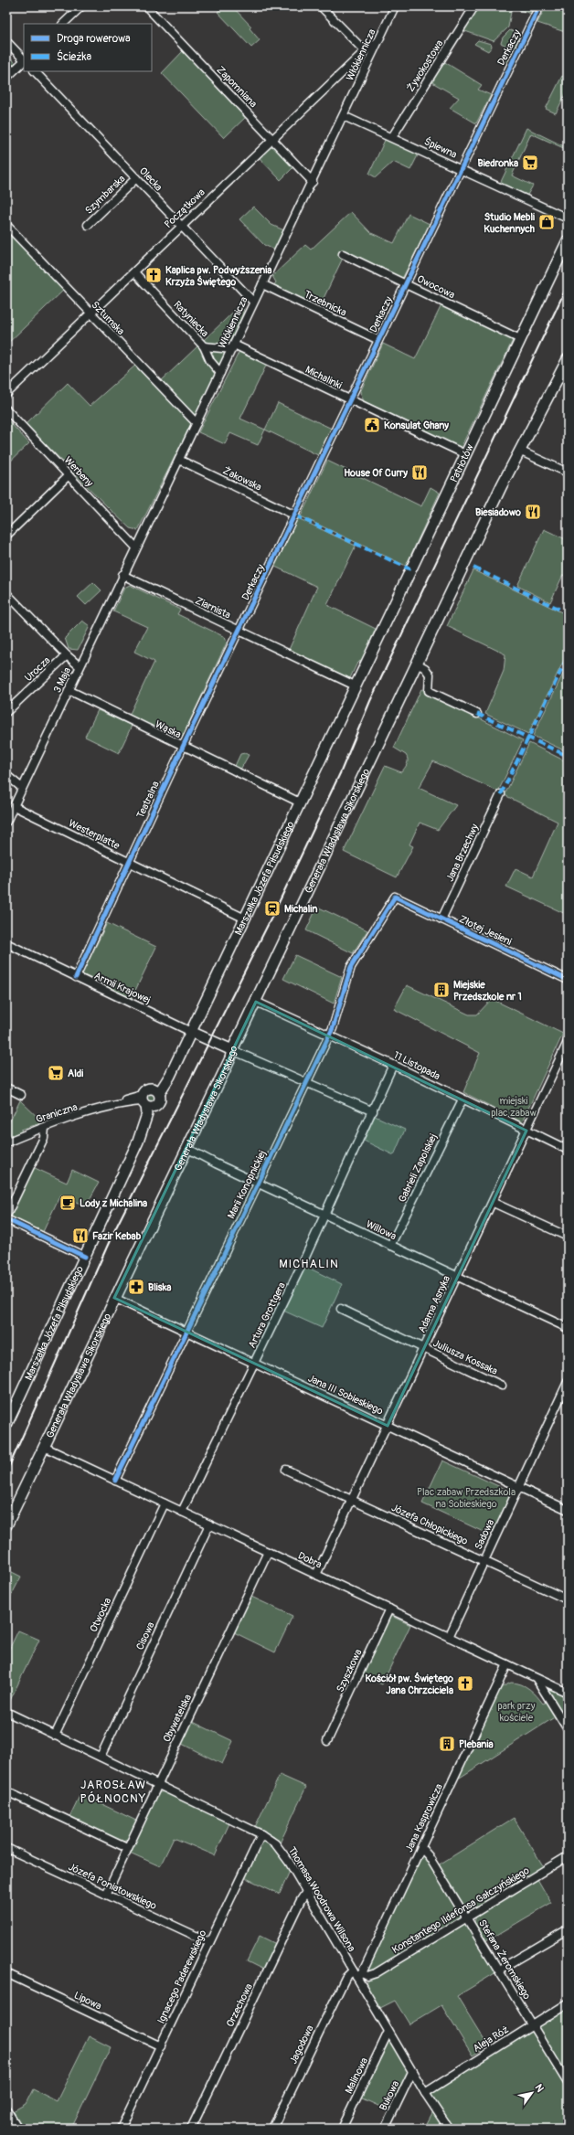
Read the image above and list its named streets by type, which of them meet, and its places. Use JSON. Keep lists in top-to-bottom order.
{
  "streets": {
    "main road": ["Patriotów", "Generała Władysława Sikorskiego", "Marszałka Józefa Piłsudskiego"],
    "street": [
      "Derkaczy",
      "Włókiennicza",
      "Żywokostowa",
      "Zapomniana",
      "Śpiewna",
      "Olecka",
      "Szymbarska",
      "Początkowa",
      "Owocowa",
      "Trzebnicka",
      "Sztumska",
      "Ratyniecka",
      "Michalinki",
      "Werbeny",
      "Żakowska",
      "Ziarnista",
      "Urocza",
      "3 Maja",
      "Wąska",
      "Teatralna",
      "Westerplatte",
      "Jana Brzechwy",
      "Złotej Jesieni",
      "Armii Krajowej",
      "11 Listopada",
      "Graniczna",
      "Gabrieli Zapolskiej",
      "Marii Konopnickiej",
      "Willowa",
      "Adama Asnyka",
      "Artura Grottgera",
      "Juliusza Kossaka",
      "Jana III Sobieskiego",
      "Józefa Chłopickiego",
      "Sadowa",
      "Dobra",
      "Otwocka",
      "Cisowa",
      "Szyszkowa",
      "Obywatelska",
      "Jana Kasprowicza",
      "Józefa Poniatowskiego",
      "Thomasa Woodrowa Wilsona",
      "Konstantego Ildefonsa Gałczyńskiego",
      "Stefana Żeromskiego",
      "Ignacego Paderewskiego",
      "Lipowa",
      "Orzechowa",
      "Aleja Róż",
      "Jagodowa",
      "Malinowa",
      "Bukowa"
    ]
  },
  "crossings": [
    ["Derkaczy", "Śpiewna"],
    ["Derkaczy", "Owocowa"],
    ["Derkaczy", "Trzebnicka"],
    ["Derkaczy", "Michalinki"],
    ["Derkaczy", "Żakowska"],
    ["Derkaczy", "Ziarnista"],
    ["Derkaczy", "Teatralna"],
    ["Włókiennicza", "Zapomniana"],
    ["Włókiennicza", "Śpiewna"],
    ["Włókiennicza", "Olecka"],
    ["Włókiennicza", "Początkowa"],
    ["Włókiennicza", "Trzebnicka"],
    ["Włókiennicza", "Sztumska"],
    ["Włókiennicza", "Ratyniecka"],
    ["Włókiennicza", "Michalinki"],
    ["Włókiennicza", "Werbeny"],
    ["Włókiennicza", "Żakowska"],
    ["Włókiennicza", "3 Maja"],
    ["Żywokostowa", "Śpiewna"],
    ["Zapomniana", "Początkowa"],
    ["Olecka", "Szymbarska"],
    ["Olecka", "Początkowa"],
    ["Początkowa", "Sztumska"],
    ["Początkowa", "Ratyniecka"],
    ["Owocowa", "Patriotów"],
    ["Ratyniecka", "Michalinki"],
    ["Michalinki", "Patriotów"],
    ["Patriotów", "Ziarnista"],
    ["Patriotów", "Marszałka Józefa Piłsudskiego"],
    ["Werbeny", "3 Maja"],
    ["Ziarnista", "3 Maja"],
    ["Ziarnista", "Teatralna"],
    ["Ziarnista", "Marszałka Józefa Piłsudskiego"],
    ["3 Maja", "Wąska"],
    ["3 Maja", "Westerplatte"],
    ["Wąska", "Teatralna"],
    ["Wąska", "Marszałka Józefa Piłsudskiego"],
    ["Teatralna", "Westerplatte"],
    ["Teatralna", "Armii Krajowej"],
    ["Generała Władysława Sikorskiego", "11 Listopada"],
    ["Generała Władysława Sikorskiego", "Willowa"],
    ["Generała Władysława Sikorskiego", "Jana III Sobieskiego"],
    ["Generała Władysława Sikorskiego", "Dobra"],
    ["Westerplatte", "Marszałka Józefa Piłsudskiego"],
    ["Jana Brzechwy", "Złotej Jesieni"],
    ["Marszałka Józefa Piłsudskiego", "Armii Krajowej"],
    ["Marszałka Józefa Piłsudskiego", "Graniczna"],
    ["Złotej Jesieni", "Marii Konopnickiej"],
    ["11 Listopada", "Gabrieli Zapolskiej"],
    ["11 Listopada", "Marii Konopnickiej"],
    ["11 Listopada", "Adama Asnyka"],
    ["11 Listopada", "Artura Grottgera"],
    ["Gabrieli Zapolskiej", "Willowa"],
    ["Marii Konopnickiej", "Willowa"],
    ["Marii Konopnickiej", "Jana III Sobieskiego"],
    ["Marii Konopnickiej", "Dobra"],
    ["Willowa", "Adama Asnyka"],
    ["Willowa", "Artura Grottgera"],
    ["Adama Asnyka", "Juliusza Kossaka"],
    ["Adama Asnyka", "Jana III Sobieskiego"],
    ["Adama Asnyka", "Józefa Chłopickiego"],
    ["Adama Asnyka", "Dobra"],
    ["Artura Grottgera", "Jana III Sobieskiego"],
    ["Artura Grottgera", "Dobra"],
    ["Jana III Sobieskiego", "Sadowa"],
    ["Józefa Chłopickiego", "Sadowa"],
    ["Sadowa", "Dobra"],
    ["Dobra", "Otwocka"],
    ["Dobra", "Cisowa"],
    ["Dobra", "Szyszkowa"],
    ["Dobra", "Obywatelska"],
    ["Dobra", "Jana Kasprowicza"],
    ["Otwocka", "Thomasa Woodrowa Wilsona"],
    ["Cisowa", "Thomasa Woodrowa Wilsona"],
    ["Obywatelska", "Józefa Poniatowskiego"],
    ["Obywatelska", "Thomasa Woodrowa Wilsona"],
    ["Jana Kasprowicza", "Thomasa Woodrowa Wilsona"],
    ["Jana Kasprowicza", "Konstantego Ildefonsa Gałczyńskiego"],
    ["Jana Kasprowicza", "Stefana Żeromskiego"],
    ["Jana Kasprowicza", "Jagodowa"],
    ["Józefa Poniatowskiego", "Ignacego Paderewskiego"],
    ["Thomasa Woodrowa Wilsona", "Konstantego Ildefonsa Gałczyńskiego"],
    ["Thomasa Woodrowa Wilsona", "Ignacego Paderewskiego"],
    ["Thomasa Woodrowa Wilsona", "Orzechowa"],
    ["Thomasa Woodrowa Wilsona", "Aleja Róż"],
    ["Thomasa Woodrowa Wilsona", "Jagodowa"],
    ["Thomasa Woodrowa Wilsona", "Malinowa"],
    ["Thomasa Woodrowa Wilsona", "Bukowa"],
    ["Konstantego Ildefonsa Gałczyńskiego", "Stefana Żeromskiego"],
    ["Konstantego Ildefonsa Gałczyńskiego", "Jagodowa"],
    ["Stefana Żeromskiego", "Aleja Róż"],
    ["Ignacego Paderewskiego", "Lipowa"]
  ],
  "districts": ["MICHALIN", "JAROSŁAW PÓŁNOCNY"],
  "parks": ["miejski plac zabaw", "Plac zabaw Przedszkola na Sobieskiego", "park przy kościele"],
  "places": {
    "supermarket": ["Biedronka", "Aldi"],
    "shop": ["Studio Mebli Kuchennych"],
    "church": ["Kaplica pw. Podwyższenia Krzyża Świętego", "Kościół pw. Świętego Jana Chrzciciela"],
    "public building": ["Konsulat Ghany"],
    "restaurant": ["House Of Curry", "Biesiadowo", "Fazir Kebab"],
    "station": ["Michalin"],
    "building": ["Miejskie Przedszkole nr 1", "Plebania"],
    "cafe": ["Lody z Michalina"],
    "pharmacy": ["Bliska"]
  },
  "legend": ["Droga rowerowa", "Ścieżka"],
  "north": "top right"
}
